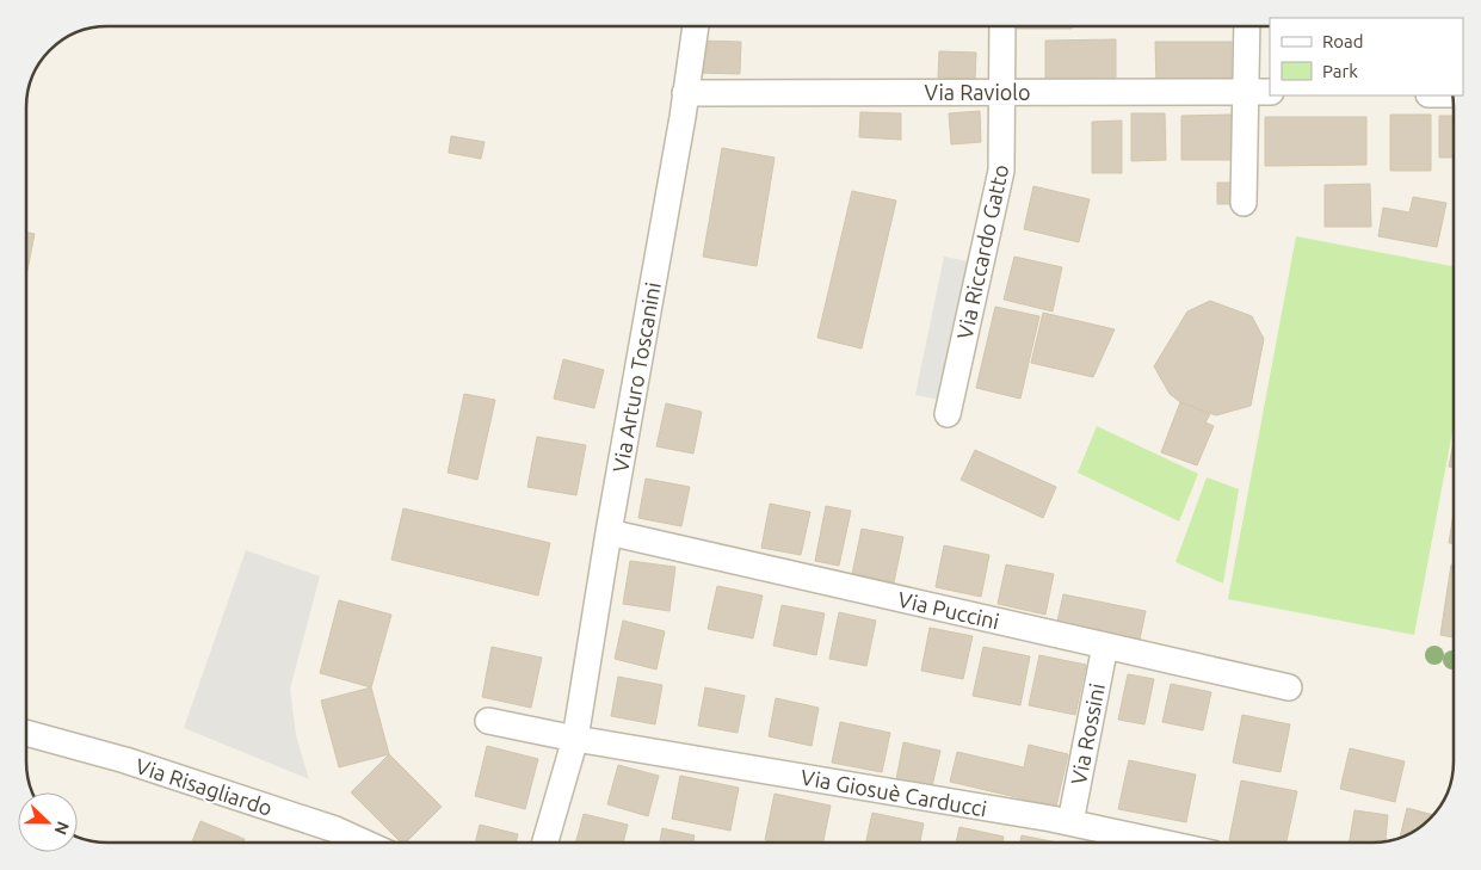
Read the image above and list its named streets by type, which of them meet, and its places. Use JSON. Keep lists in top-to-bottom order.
{
  "streets": {
    "street": [
      "Via Raviolo",
      "Via Riccardo Gatto",
      "Via Arturo Toscanini",
      "Via Puccini",
      "Via Rossini",
      "Via Risagliardo",
      "Via Giosuè Carducci"
    ]
  },
  "crossings": [
    ["Via Raviolo", "Via Riccardo Gatto"],
    ["Via Raviolo", "Via Arturo Toscanini"],
    ["Via Arturo Toscanini", "Via Puccini"],
    ["Via Arturo Toscanini", "Via Giosuè Carducci"],
    ["Via Puccini", "Via Rossini"],
    ["Via Rossini", "Via Giosuè Carducci"]
  ],
  "legend": ["Road", "Park"],
  "north": "right"
}
